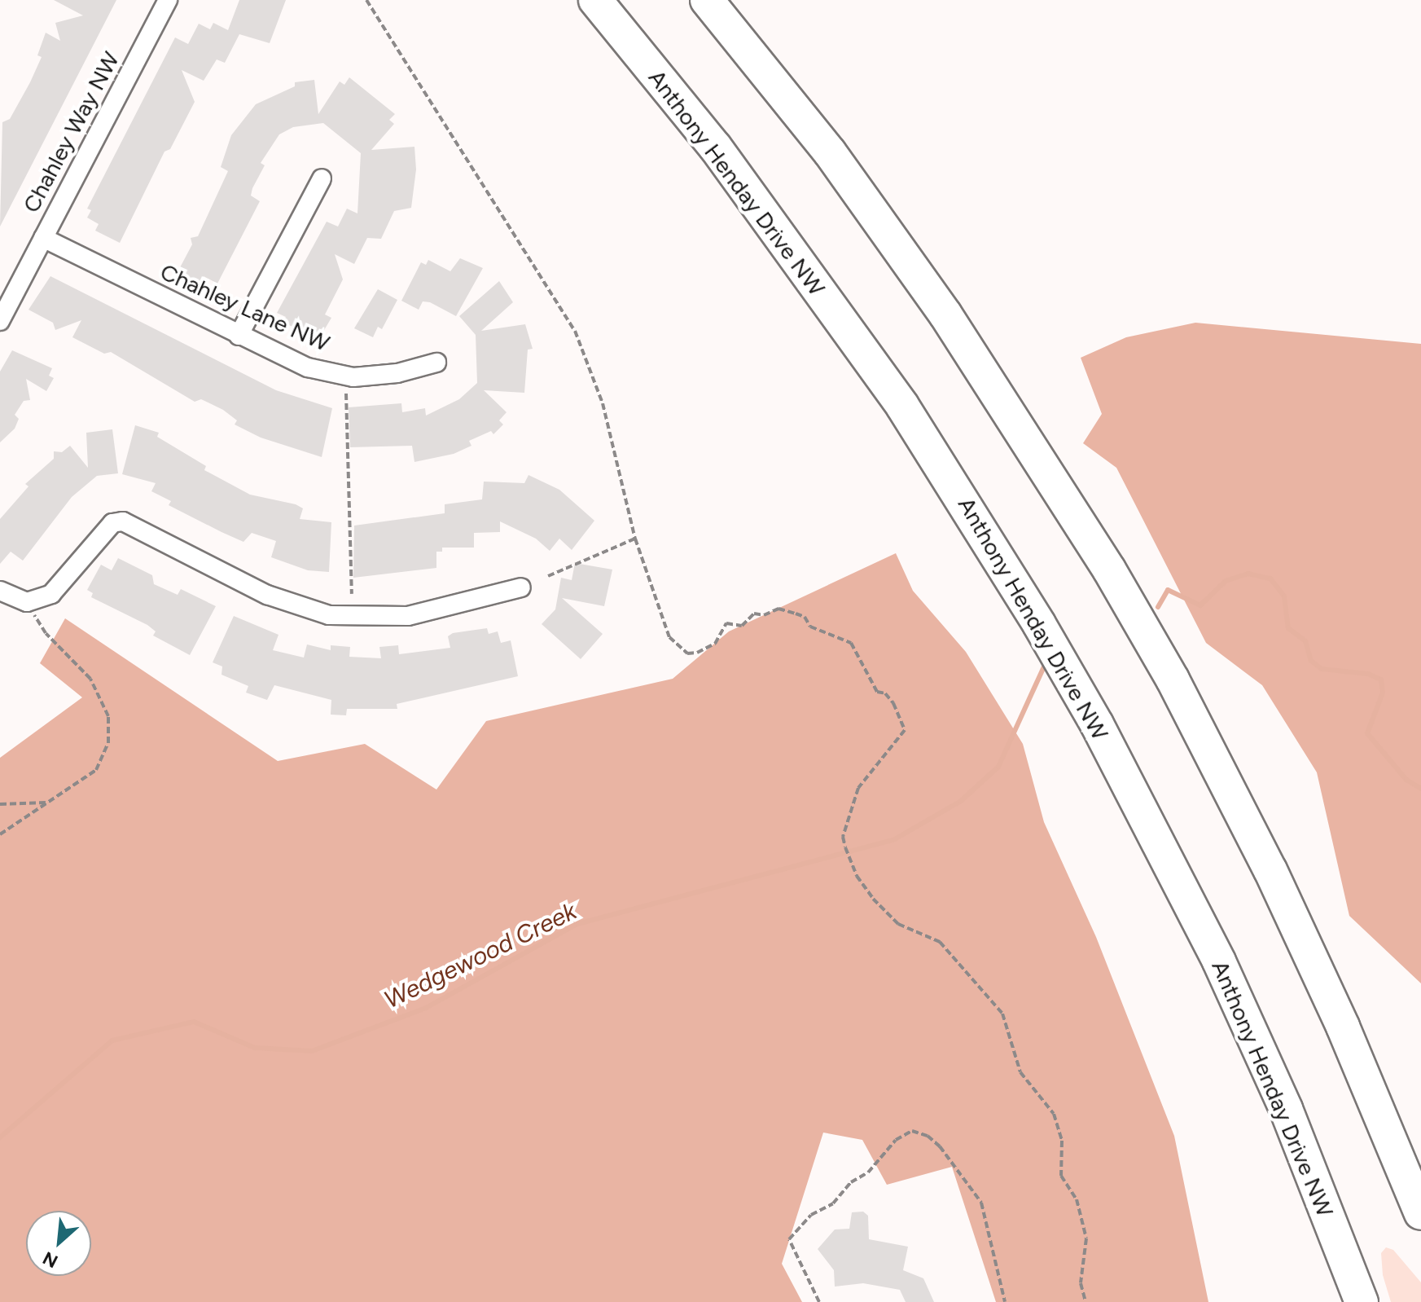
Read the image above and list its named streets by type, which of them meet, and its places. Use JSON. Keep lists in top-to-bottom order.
{
  "streets": {
    "highway": ["Anthony Henday Drive NW"],
    "street": ["Chahley Way NW", "Chahley Lane NW"]
  },
  "crossings": [
    ["Chahley Way NW", "Chahley Lane NW"]
  ],
  "water": ["Wedgewood Creek"],
  "north": "bottom left"
}
